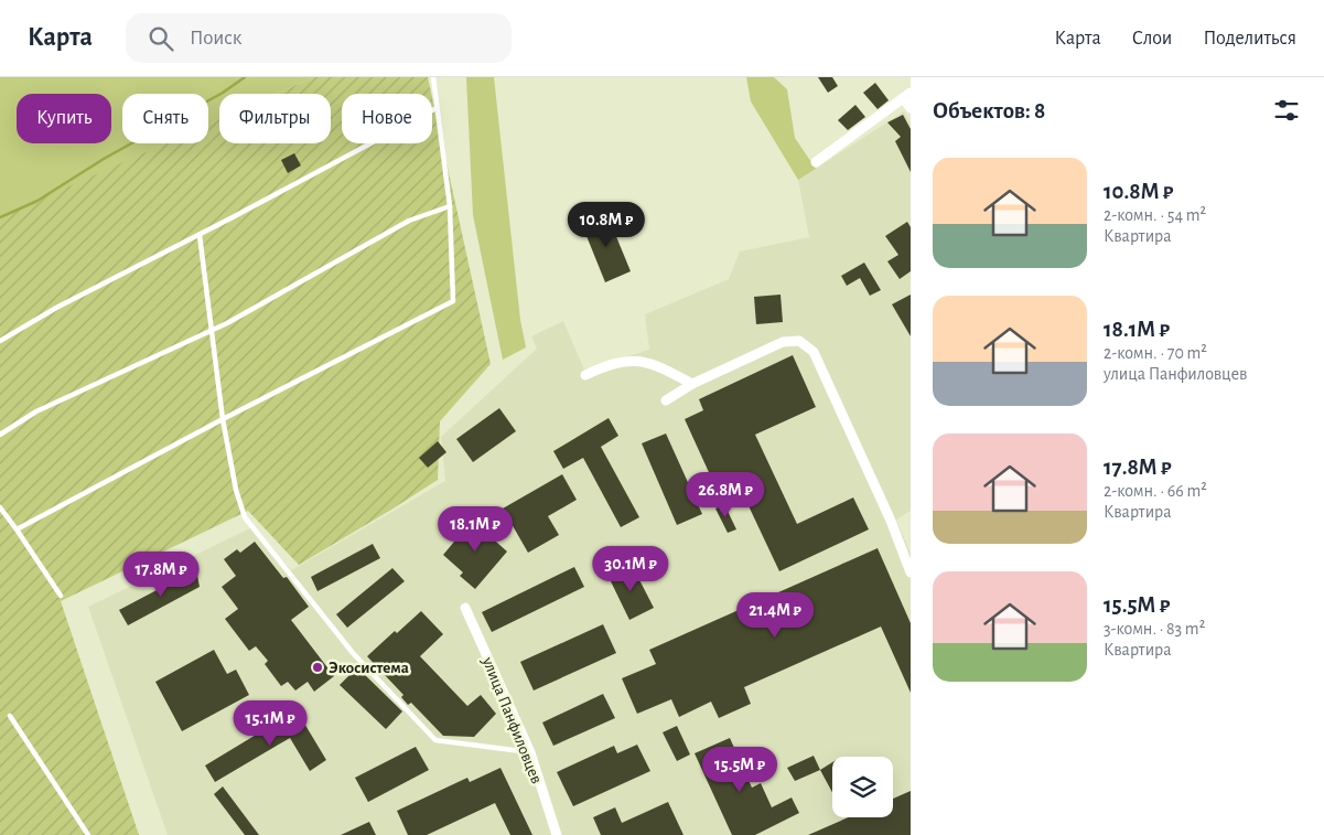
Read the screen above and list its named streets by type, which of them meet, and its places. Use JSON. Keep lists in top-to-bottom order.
{
  "streets": {
    "street": ["улица Панфиловцев"]
  },
  "places": ["Экосистема"],
  "page": {
    "header": "Карта",
    "search": "Поиск",
    "nav": ["Карта", "Слои", "Поделиться"],
    "heading": "Объектов: 8",
    "chip": [
      "Купить",
      "Снять",
      "Фильтры",
      "Новое"
    ],
    "list": [
      {
        "name": "10.8M ₽",
        "note": "2-комн. · 54 m² · Квартира"
      },
      {
        "name": "18.1M ₽",
        "note": "2-комн. · 70 m² · улица Панфиловцев"
      },
      {
        "name": "17.8M ₽",
        "note": "2-комн. · 66 m² · Квартира"
      },
      {
        "name": "15.5M ₽",
        "note": "3-комн. · 83 m² · Квартира"
      }
    ],
    "price": [
      "10.8M ₽",
      "26.8M ₽",
      "18.1M ₽",
      "30.1M ₽",
      "17.8M ₽",
      "21.4M ₽",
      "15.1M ₽",
      "15.5M ₽"
    ]
  }
}
